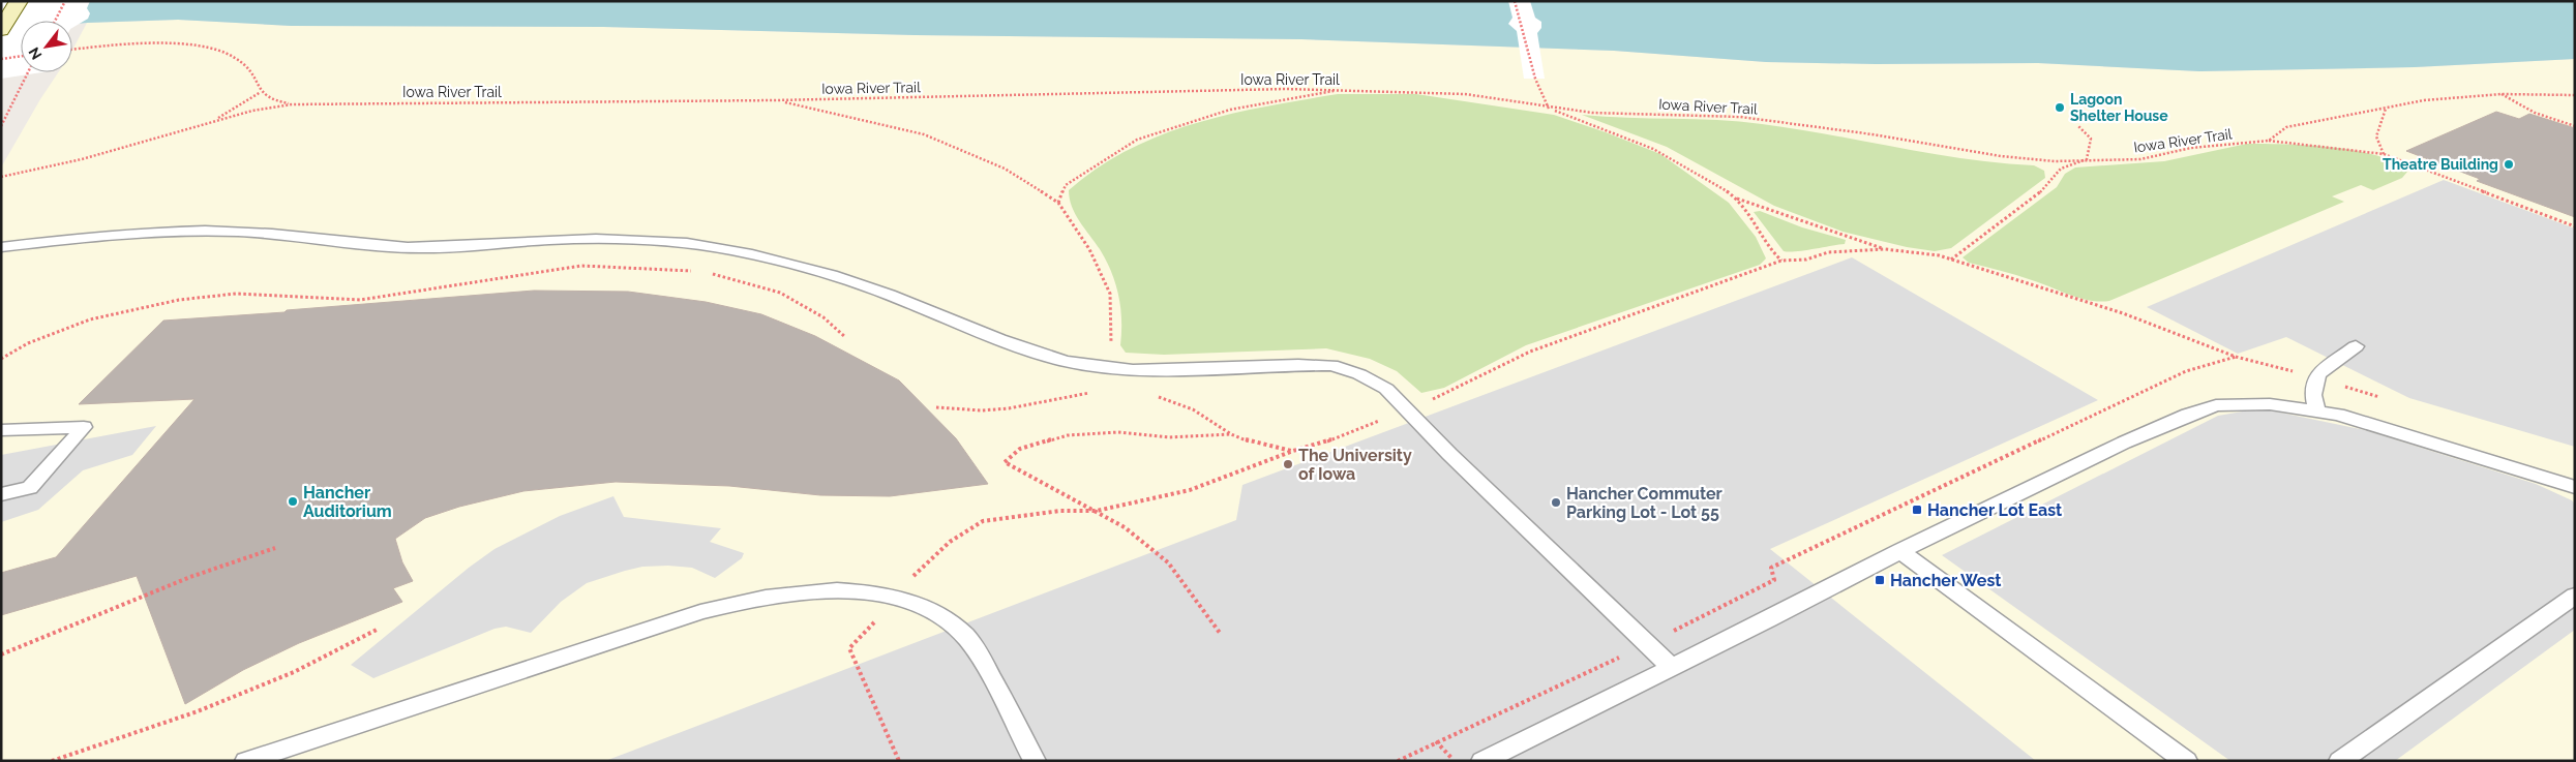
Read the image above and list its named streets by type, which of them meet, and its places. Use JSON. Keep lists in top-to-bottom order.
{
  "streets": {
    "path": ["Iowa River Trail"]
  },
  "places": {
    "other": [
      "Lagoon Shelter House",
      "Theatre Building",
      "The University of Iowa",
      "Hancher Auditorium",
      "Hancher Commuter Parking Lot - Lot 55"
    ],
    "transit": ["Hancher Lot East", "Hancher West"]
  },
  "north": "bottom left"
}
